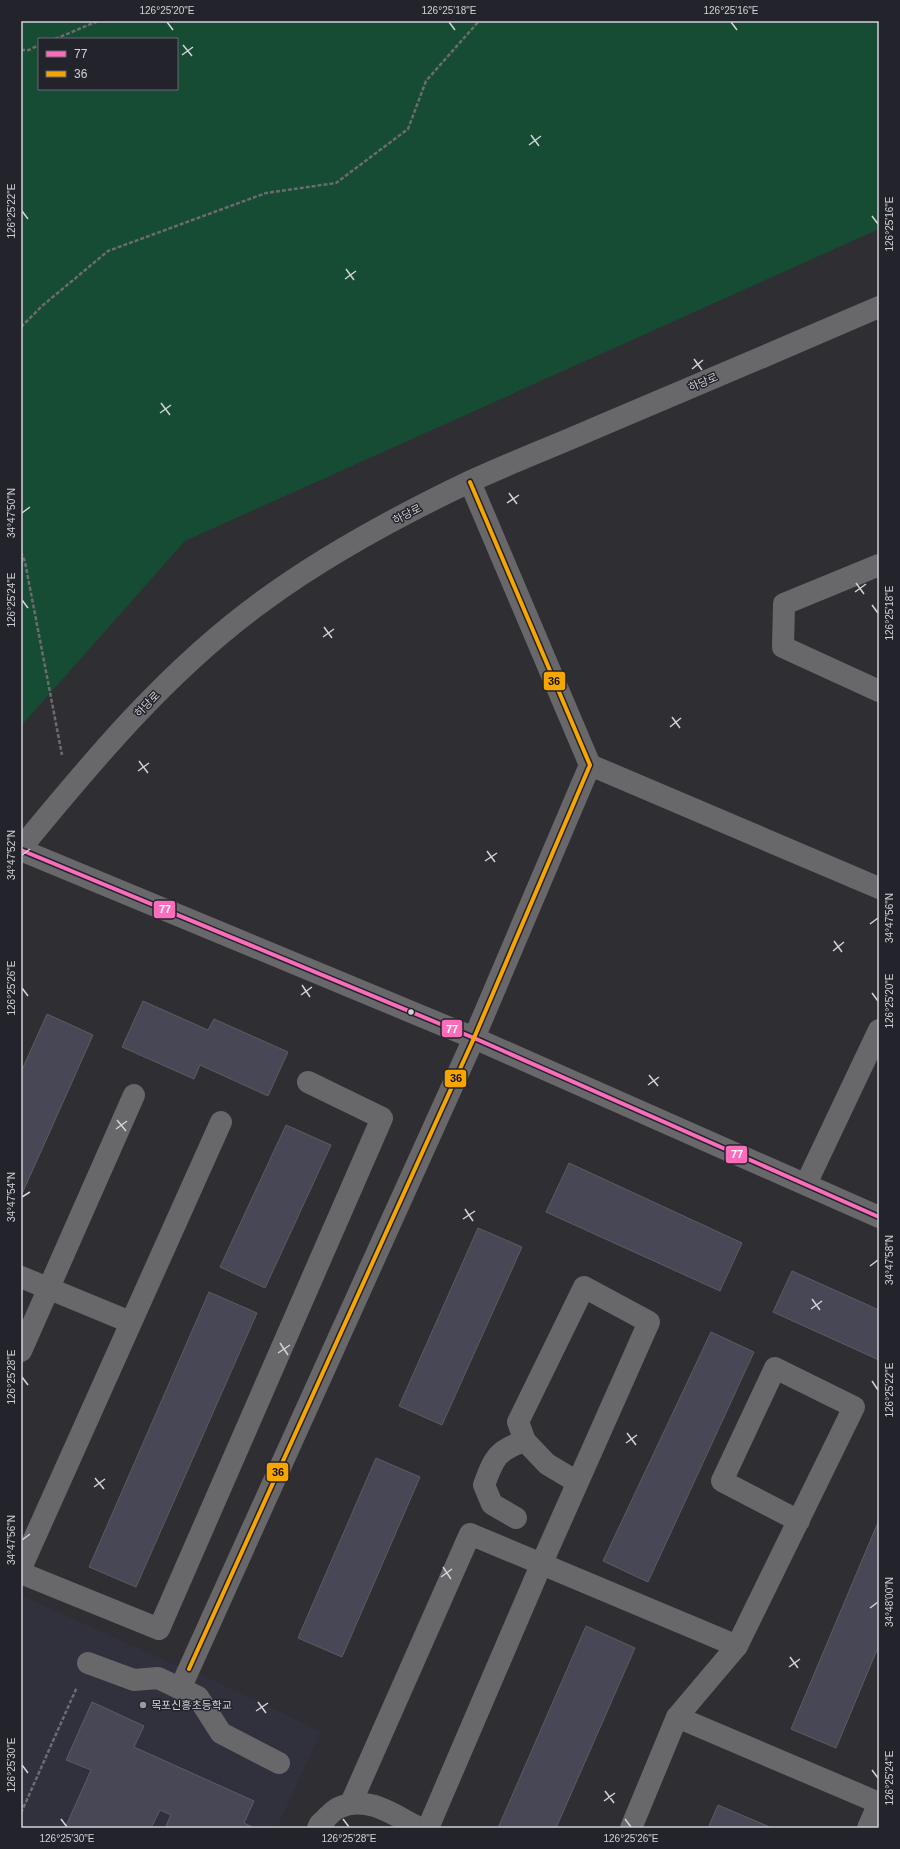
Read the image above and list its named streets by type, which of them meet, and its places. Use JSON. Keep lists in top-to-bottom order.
{
  "streets": {
    "street": ["하당로"]
  },
  "places": ["목포신흥초등학교"],
  "lines": ["transit line 36", "transit line 77"],
  "legend": ["77", "36"],
  "coordinates": [
    "126°25'20\"E",
    "126°25'18\"E",
    "126°25'16\"E",
    "126°25'22\"E",
    "34°47'50\"N",
    "126°25'24\"E",
    "34°47'52\"N",
    "34°47'56\"N",
    "126°25'26\"E",
    "34°47'54\"N",
    "34°47'58\"N",
    "126°25'28\"E",
    "34°48'00\"N",
    "126°25'30\"E"
  ]
}
